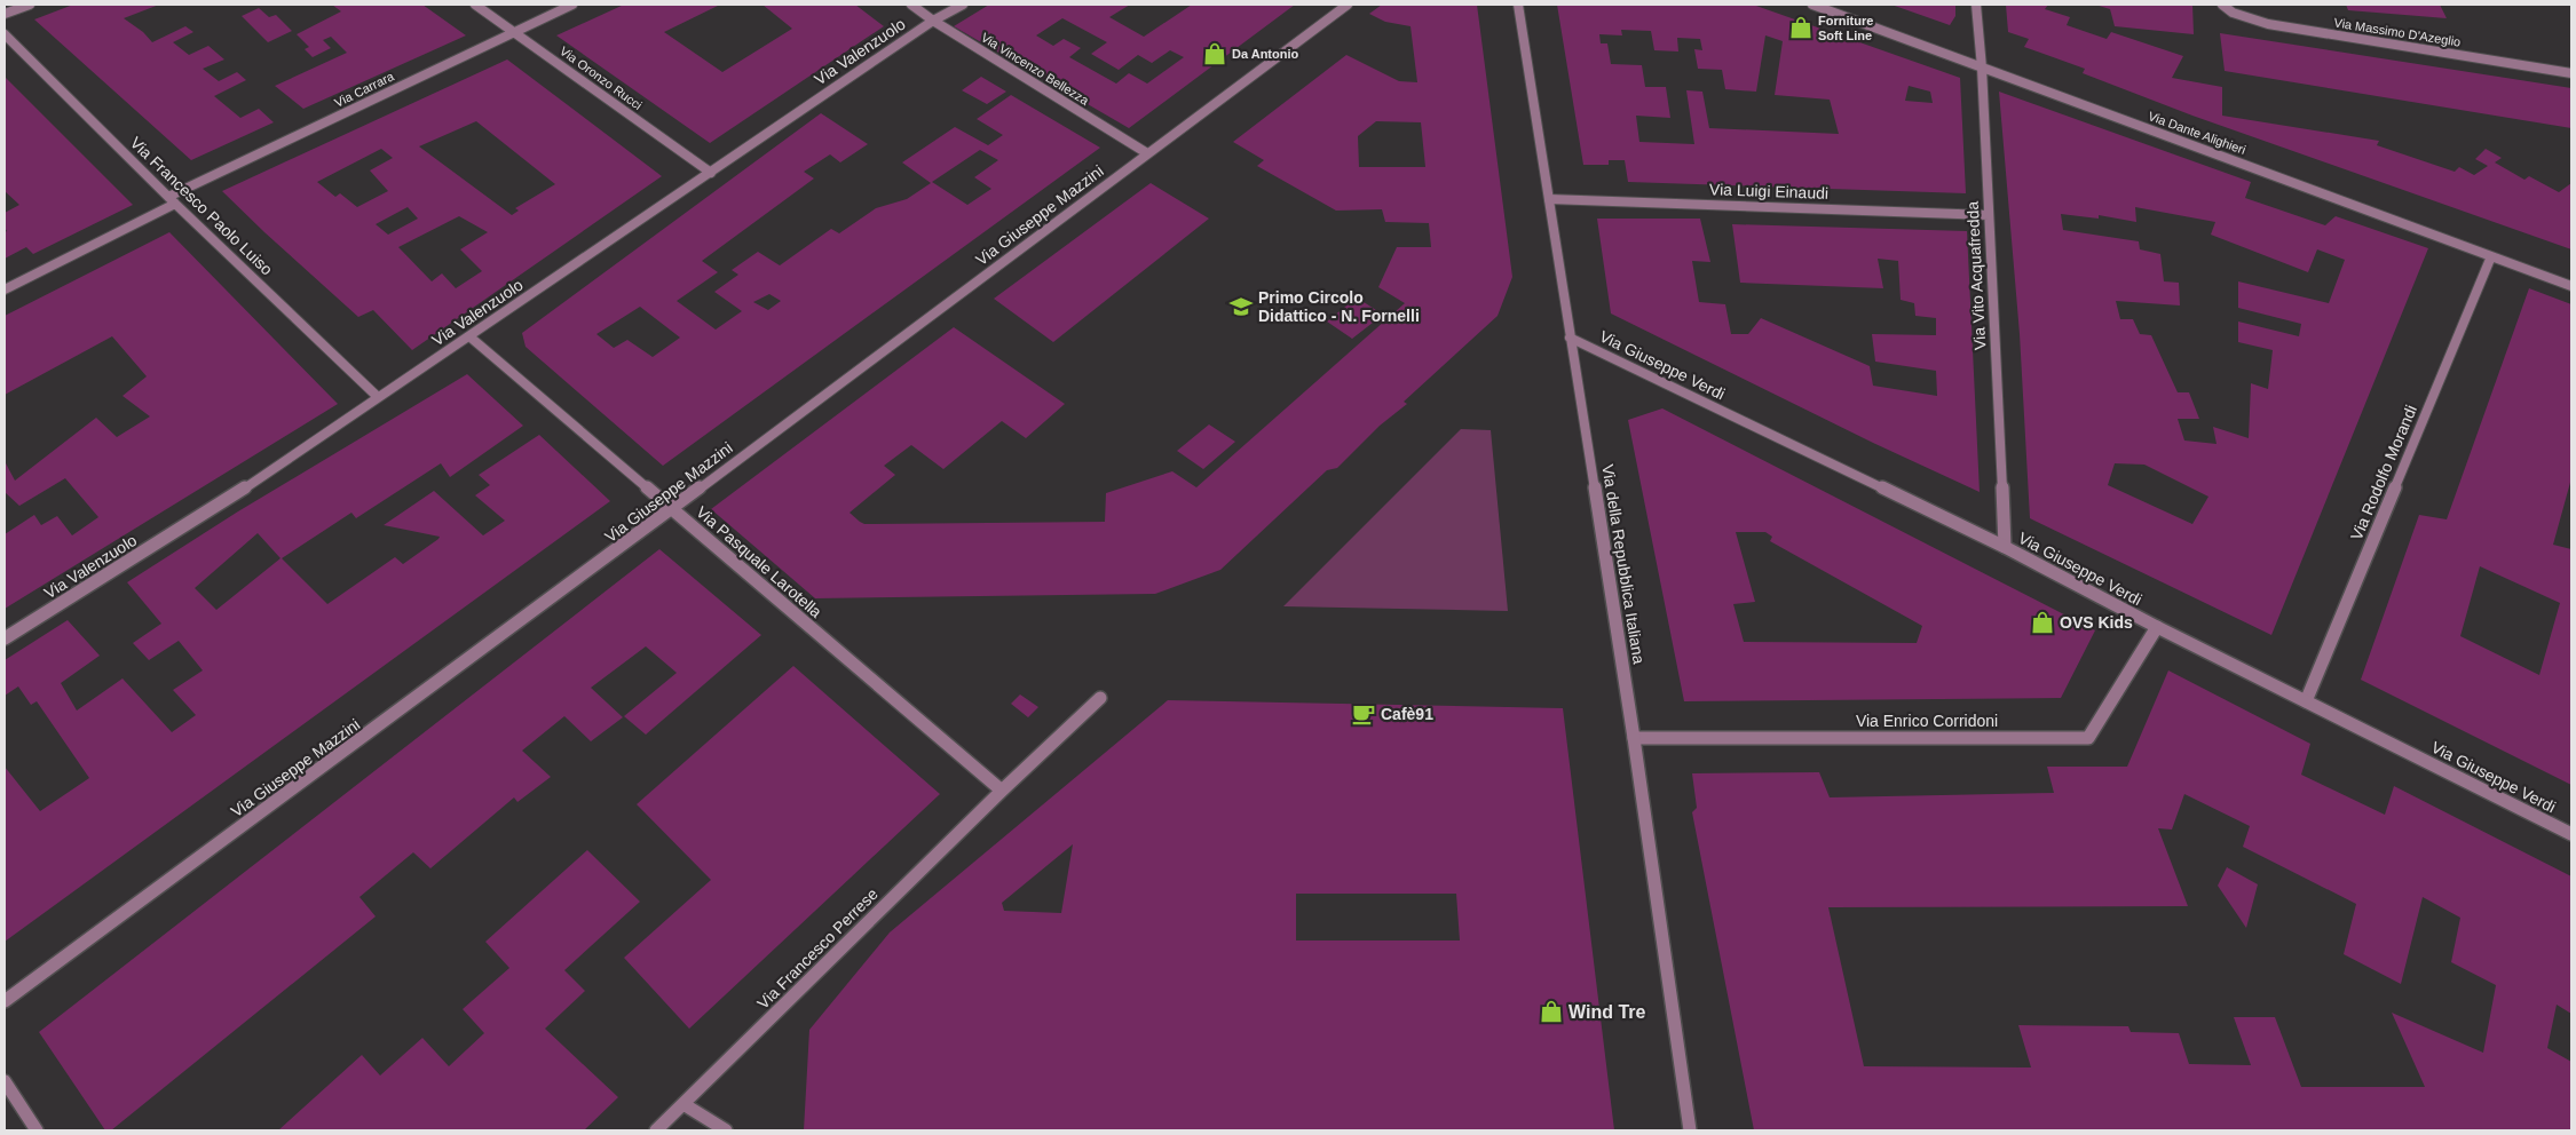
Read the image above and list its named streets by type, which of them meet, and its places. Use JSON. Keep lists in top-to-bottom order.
{
  "streets": {
    "street": [
      "Via Massimo D'Azeglio",
      "Via Valenzuolo",
      "Via Vincenzo Bellezza",
      "Via Oronzo Rucci",
      "Via Carrara",
      "Via Dante Alighieri",
      "Via Luigi Einaudi",
      "Via Francesco Paolo Luiso",
      "Via Giuseppe Mazzini",
      "Via Vito Acquafredda",
      "Via Giuseppe Verdi",
      "Via Rodolfo Morandi",
      "Via Pasquale Larotella",
      "Via della Repubblica Italiana",
      "Via Enrico Corridoni",
      "Via Francesco Perrese"
    ]
  },
  "crossings": [
    ["Via Valenzuolo", "Via Vincenzo Bellezza"],
    ["Via Valenzuolo", "Via Oronzo Rucci"],
    ["Via Valenzuolo", "Via Francesco Paolo Luiso"],
    ["Via Valenzuolo", "Via Pasquale Larotella"],
    ["Via Vincenzo Bellezza", "Via Giuseppe Mazzini"],
    ["Via Oronzo Rucci", "Via Carrara"],
    ["Via Carrara", "Via Francesco Paolo Luiso"],
    ["Via Dante Alighieri", "Via Vito Acquafredda"],
    ["Via Dante Alighieri", "Via Rodolfo Morandi"],
    ["Via Luigi Einaudi", "Via Vito Acquafredda"],
    ["Via Luigi Einaudi", "Via della Repubblica Italiana"],
    ["Via Giuseppe Mazzini", "Via Pasquale Larotella"],
    ["Via Vito Acquafredda", "Via Giuseppe Verdi"],
    ["Via Giuseppe Verdi", "Via Rodolfo Morandi"],
    ["Via Giuseppe Verdi", "Via della Repubblica Italiana"],
    ["Via Giuseppe Verdi", "Via Enrico Corridoni"],
    ["Via Pasquale Larotella", "Via Francesco Perrese"],
    ["Via della Repubblica Italiana", "Via Enrico Corridoni"]
  ],
  "places": {
    "shop": [
      "Forniture Soft Line",
      "Da Antonio",
      "OVS Kids",
      "Wind Tre"
    ],
    "school or university": ["Primo Circolo Didattico - N. Fornelli"],
    "cafe": ["Cafè91"]
  }
}
